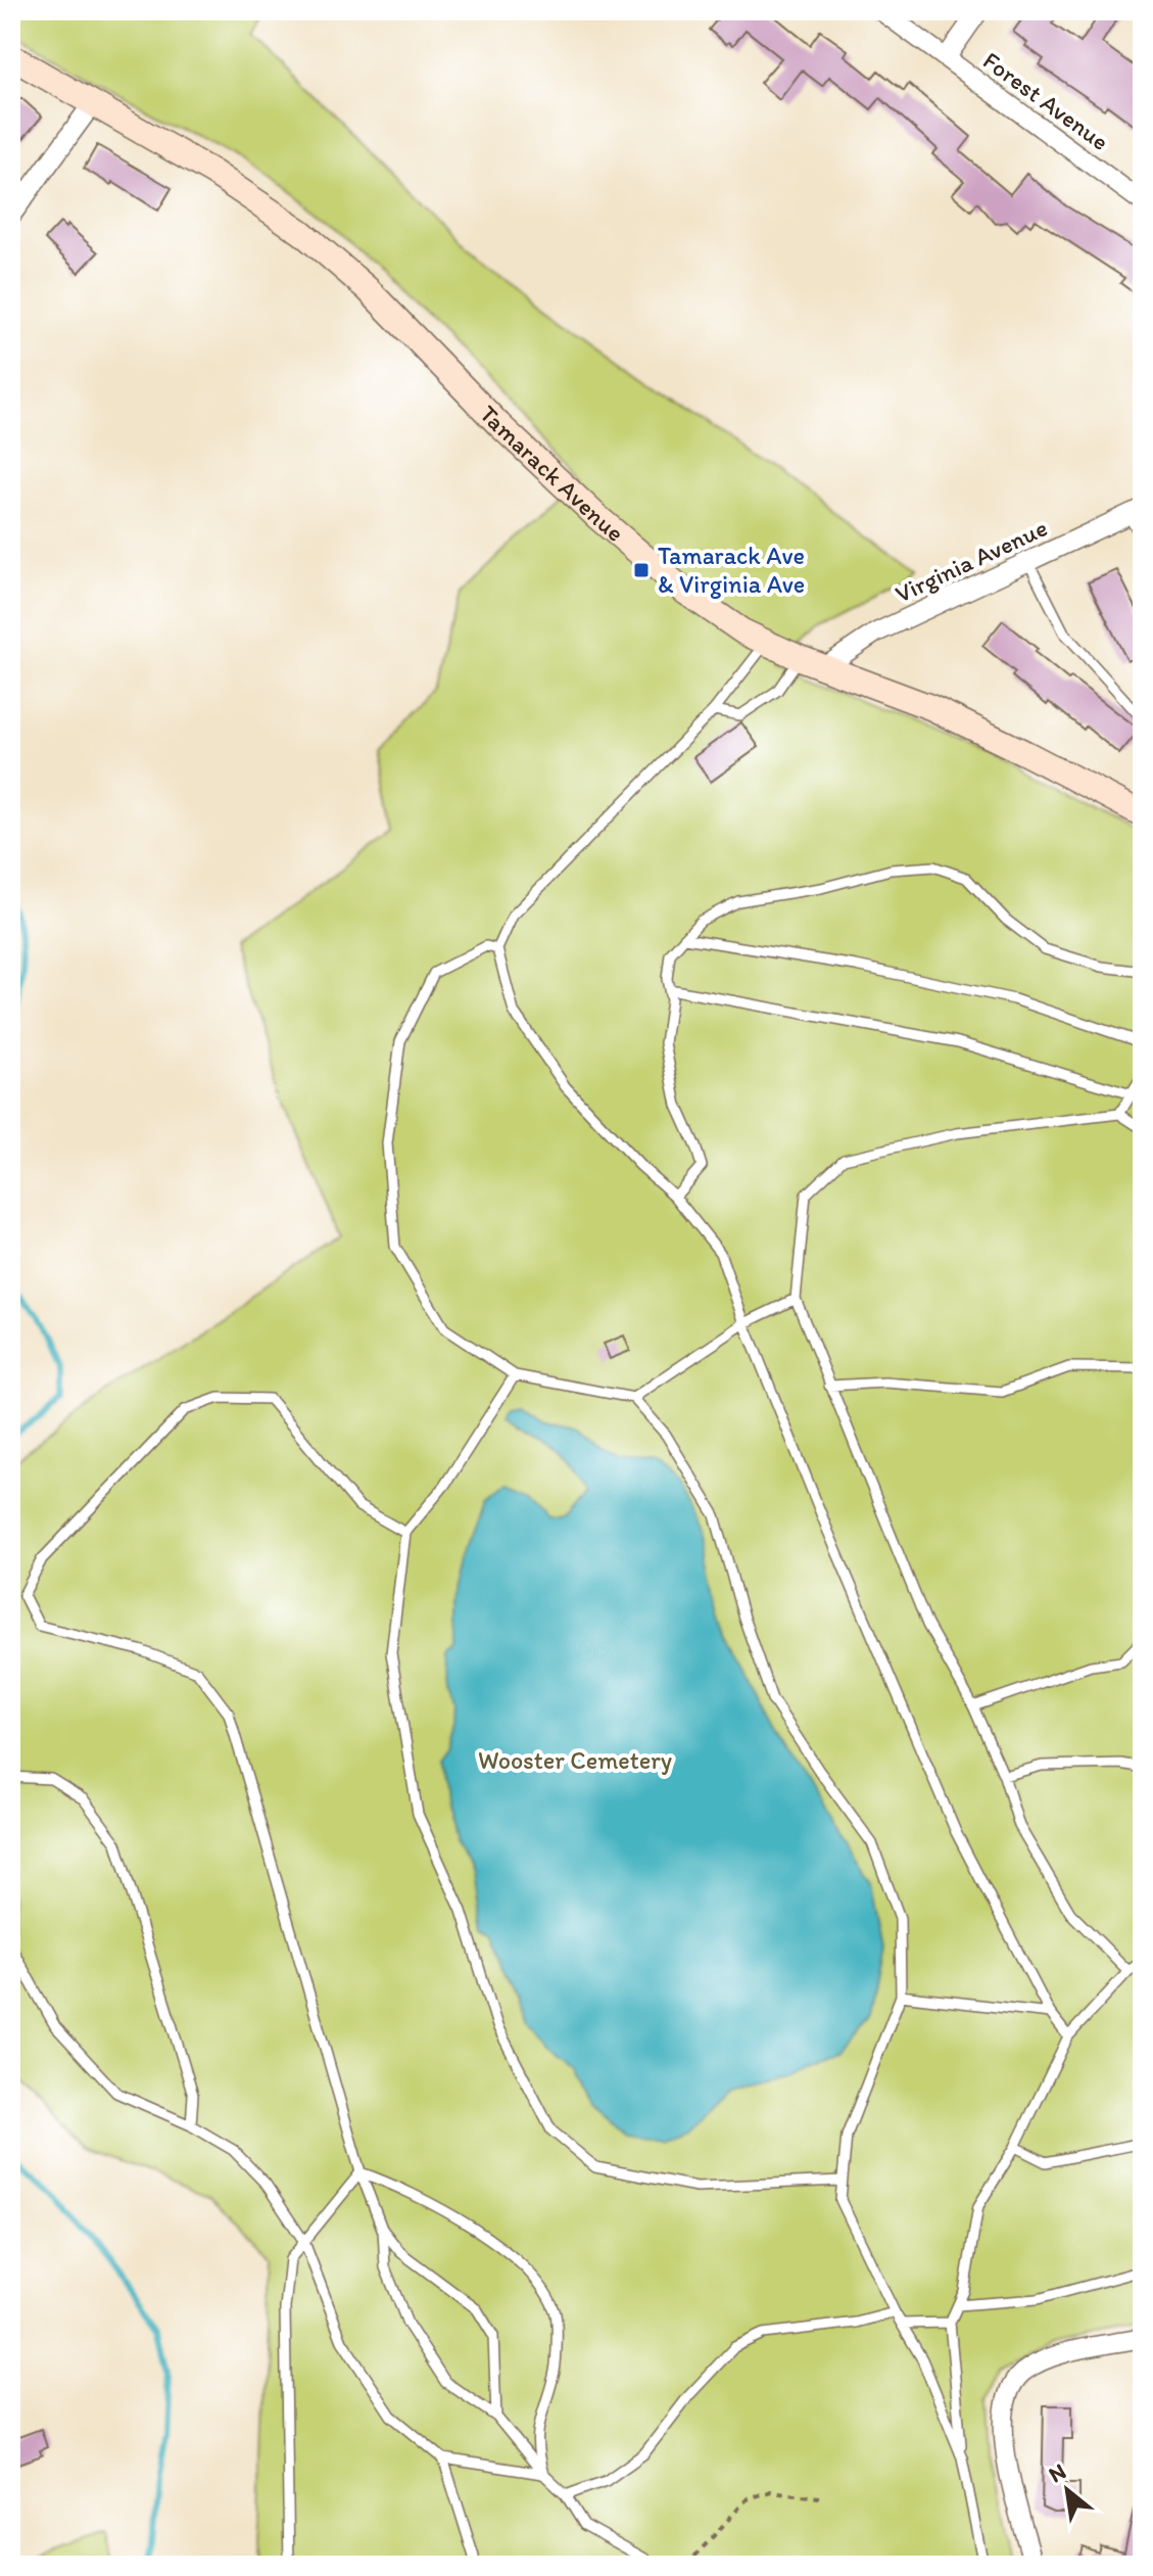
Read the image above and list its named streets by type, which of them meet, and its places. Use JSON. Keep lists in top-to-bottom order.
{
  "streets": {
    "street": ["Forest Avenue", "Tamarack Avenue", "Virginia Avenue"]
  },
  "crossings": [
    ["Tamarack Avenue", "Virginia Avenue"]
  ],
  "parks": ["Wooster Cemetery"],
  "places": {
    "transit": ["Tamarack Ave & Virginia Ave"]
  },
  "north": "top left"
}
